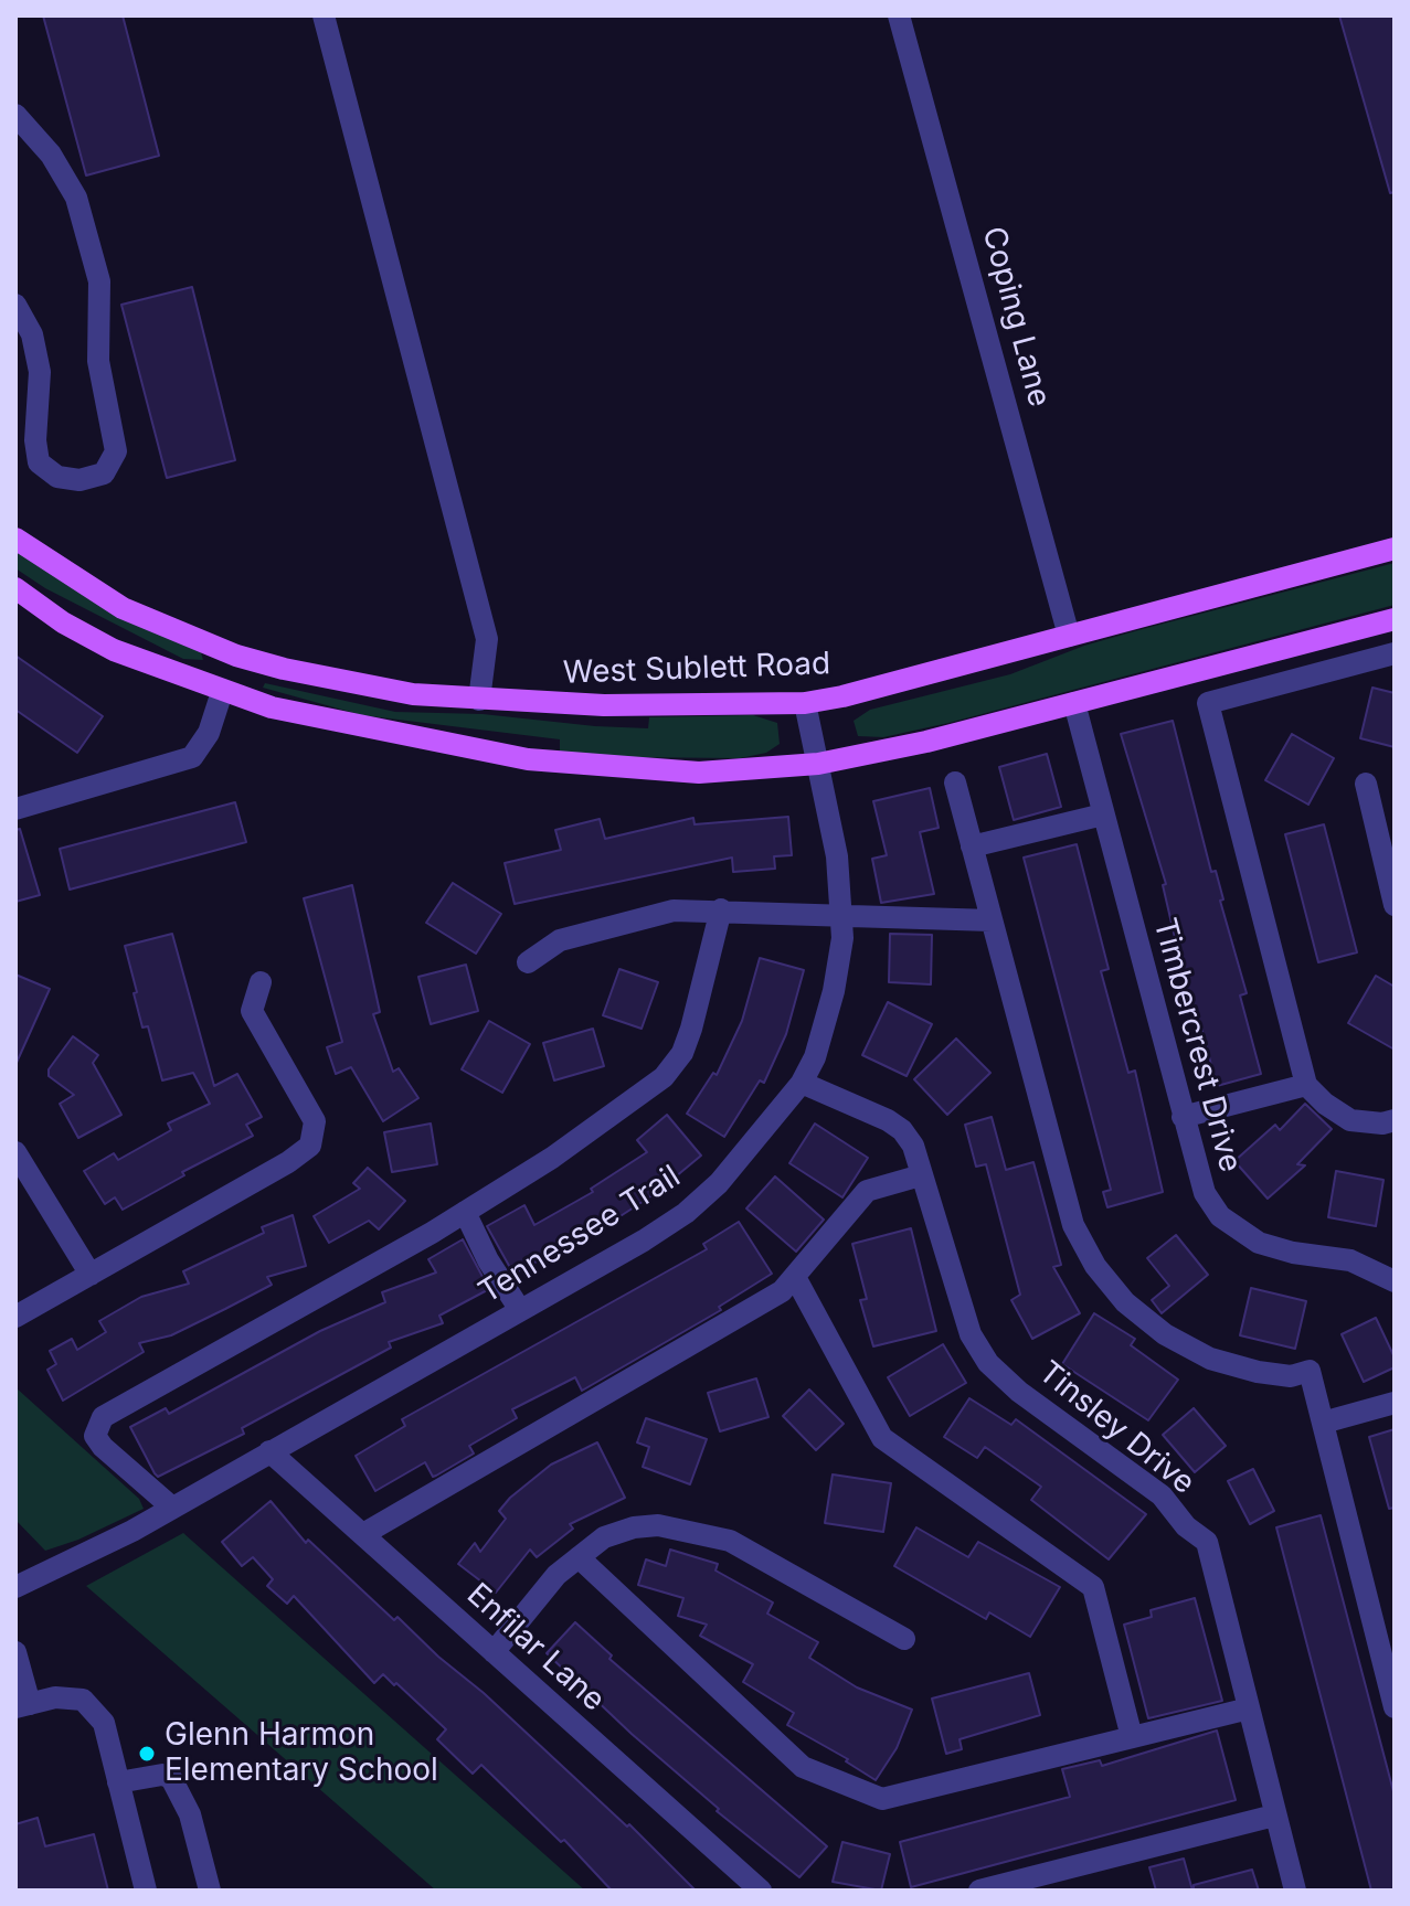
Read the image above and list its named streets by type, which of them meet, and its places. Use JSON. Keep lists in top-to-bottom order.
{
  "streets": {
    "main road": ["West Sublett Road"],
    "street": [
      "Coping Lane",
      "Timbercrest Drive",
      "Tennessee Trail",
      "Tinsley Drive",
      "Enfilar Lane"
    ]
  },
  "crossings": [
    ["Coping Lane", "West Sublett Road"],
    ["West Sublett Road", "Tennessee Trail"],
    ["Tennessee Trail", "Tinsley Drive"],
    ["Tennessee Trail", "Enfilar Lane"]
  ],
  "places": ["Glenn Harmon Elementary School"]
}
